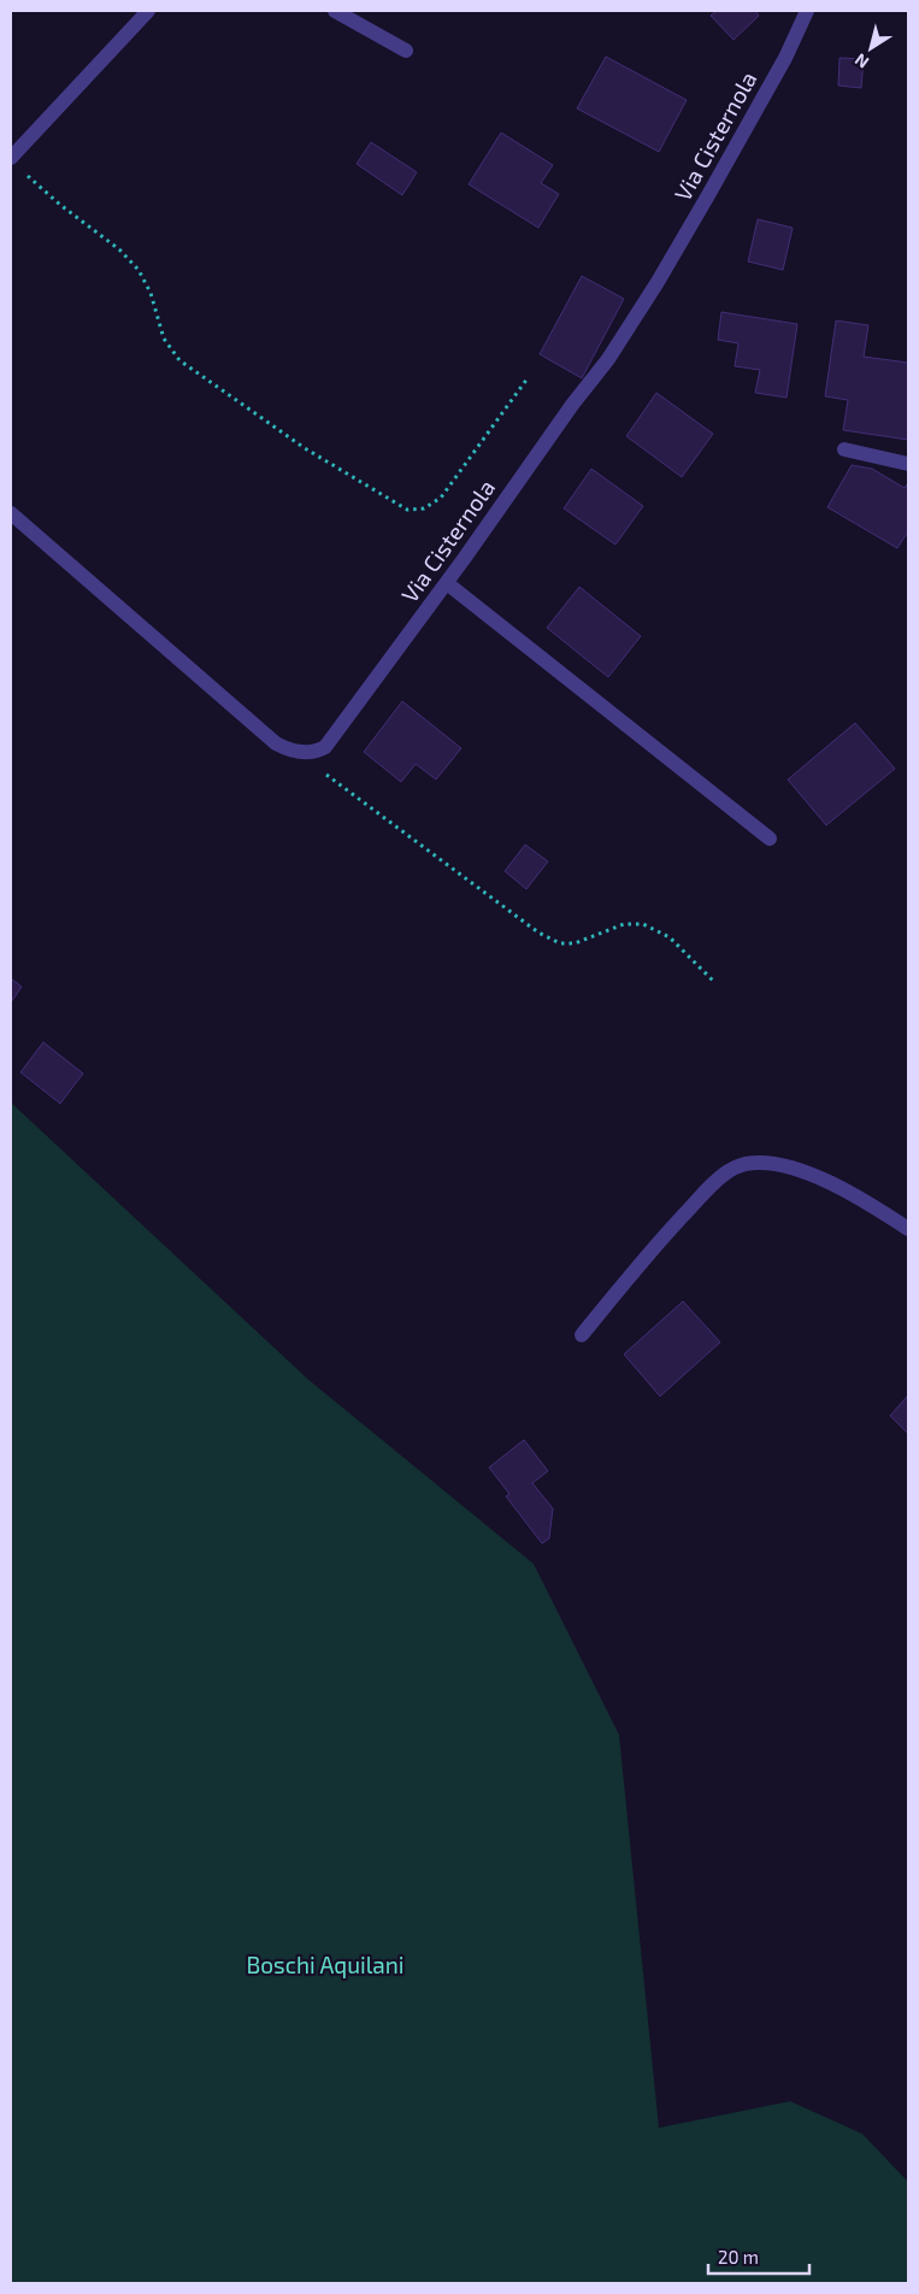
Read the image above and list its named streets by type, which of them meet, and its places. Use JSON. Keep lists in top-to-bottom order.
{
  "streets": {
    "street": ["Via Cisternola"]
  },
  "parks": ["Boschi Aquilani"],
  "scale_bar": "20 m",
  "north": "bottom left"
}
